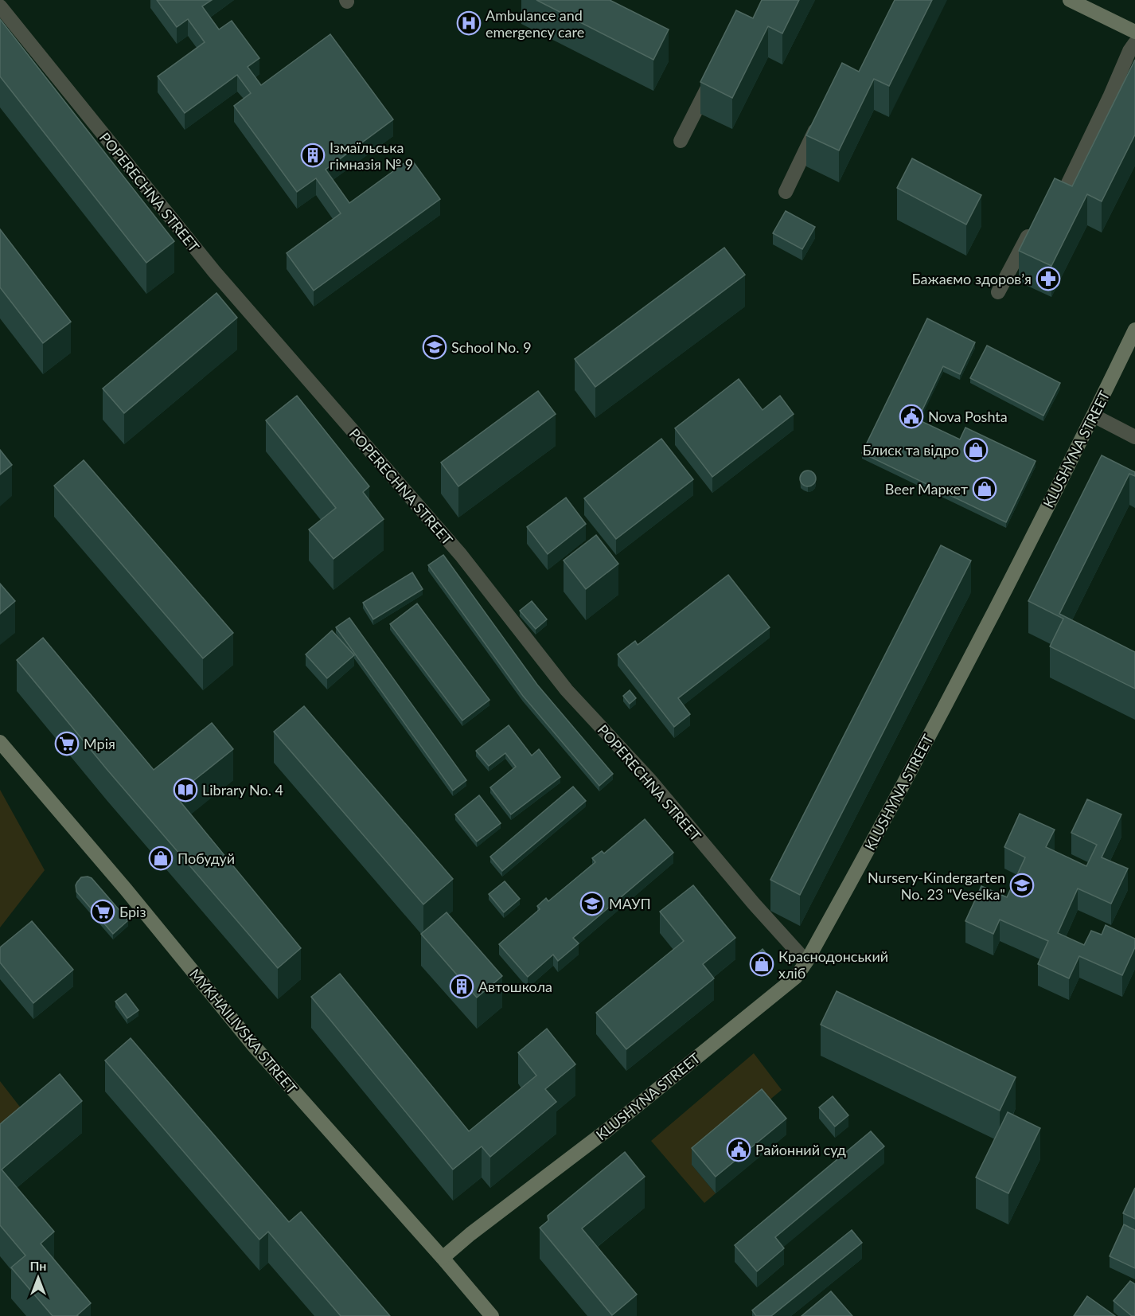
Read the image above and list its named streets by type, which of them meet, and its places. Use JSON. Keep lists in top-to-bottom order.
{
  "streets": {
    "street": ["POPERECHNA STREET", "KLUSHYNA STREET", "MYKHAILIVSKA STREET"]
  },
  "crossings": [
    ["POPERECHNA STREET", "KLUSHYNA STREET"],
    ["KLUSHYNA STREET", "MYKHAILIVSKA STREET"]
  ],
  "places": {
    "hospital": ["Ambulance and emergency care"],
    "building": ["Ізмаїльська гімназія № 9", "Автошкола"],
    "pharmacy": ["Бажаємо здоровʼя"],
    "school or university": ["School No. 9", "Nursery-Kindergarten No. 23 \"Veselka\"", "МАУП"],
    "public building": ["Nova Poshta", "Районний суд"],
    "shop": [
      "Блиск та відро",
      "Beer Маркет",
      "Побудуй",
      "Краснодонський хліб"
    ],
    "supermarket": ["Мрія", "Бріз"],
    "library": ["Library No. 4"]
  },
  "north": "top"
}
